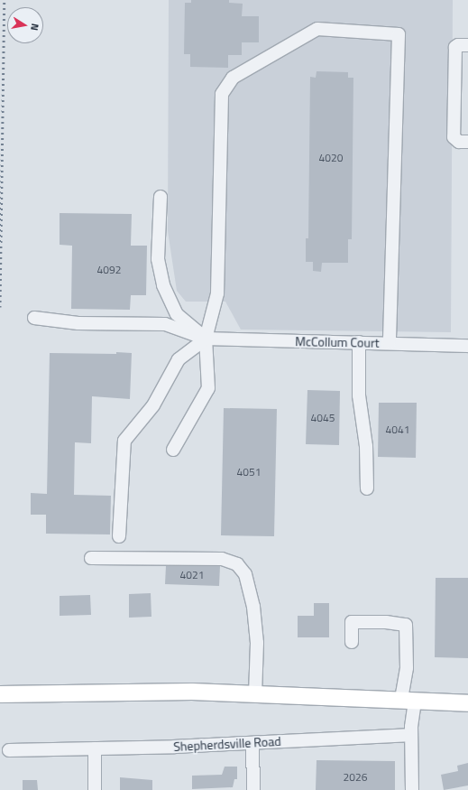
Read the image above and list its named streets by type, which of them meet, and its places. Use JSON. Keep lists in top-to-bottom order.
{
  "streets": {
    "street": ["McCollum Court", "Shepherdsville Road"]
  },
  "house_numbers": [
    "4020",
    "4092",
    "4045",
    "4041",
    "4051",
    "4021",
    "2026"
  ],
  "north": "right"
}
